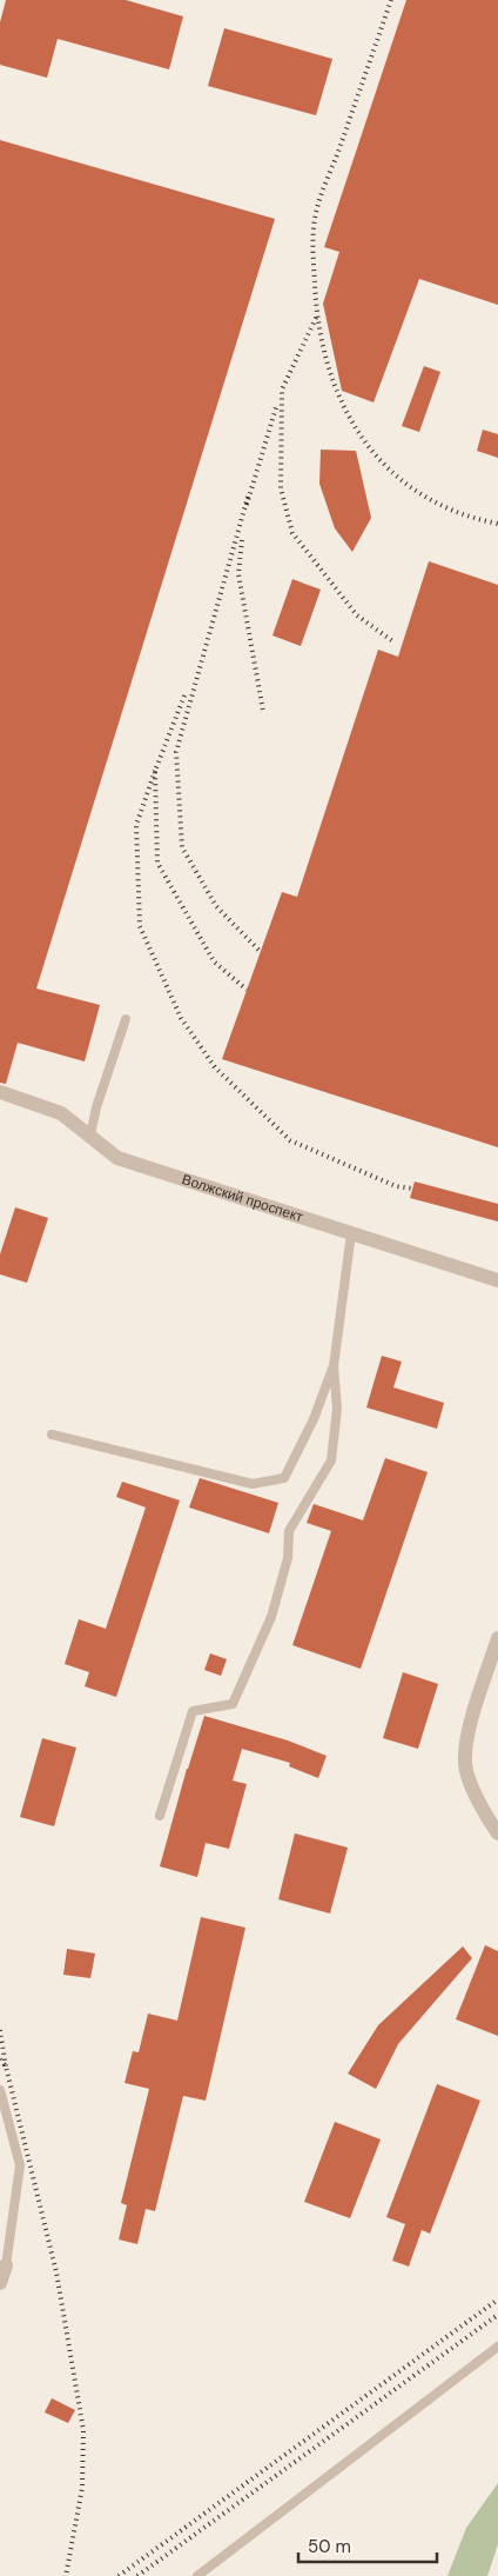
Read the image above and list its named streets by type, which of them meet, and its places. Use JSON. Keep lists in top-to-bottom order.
{
  "streets": {
    "street": ["Волжский проспект"]
  },
  "scale_bar": "50 m"
}
